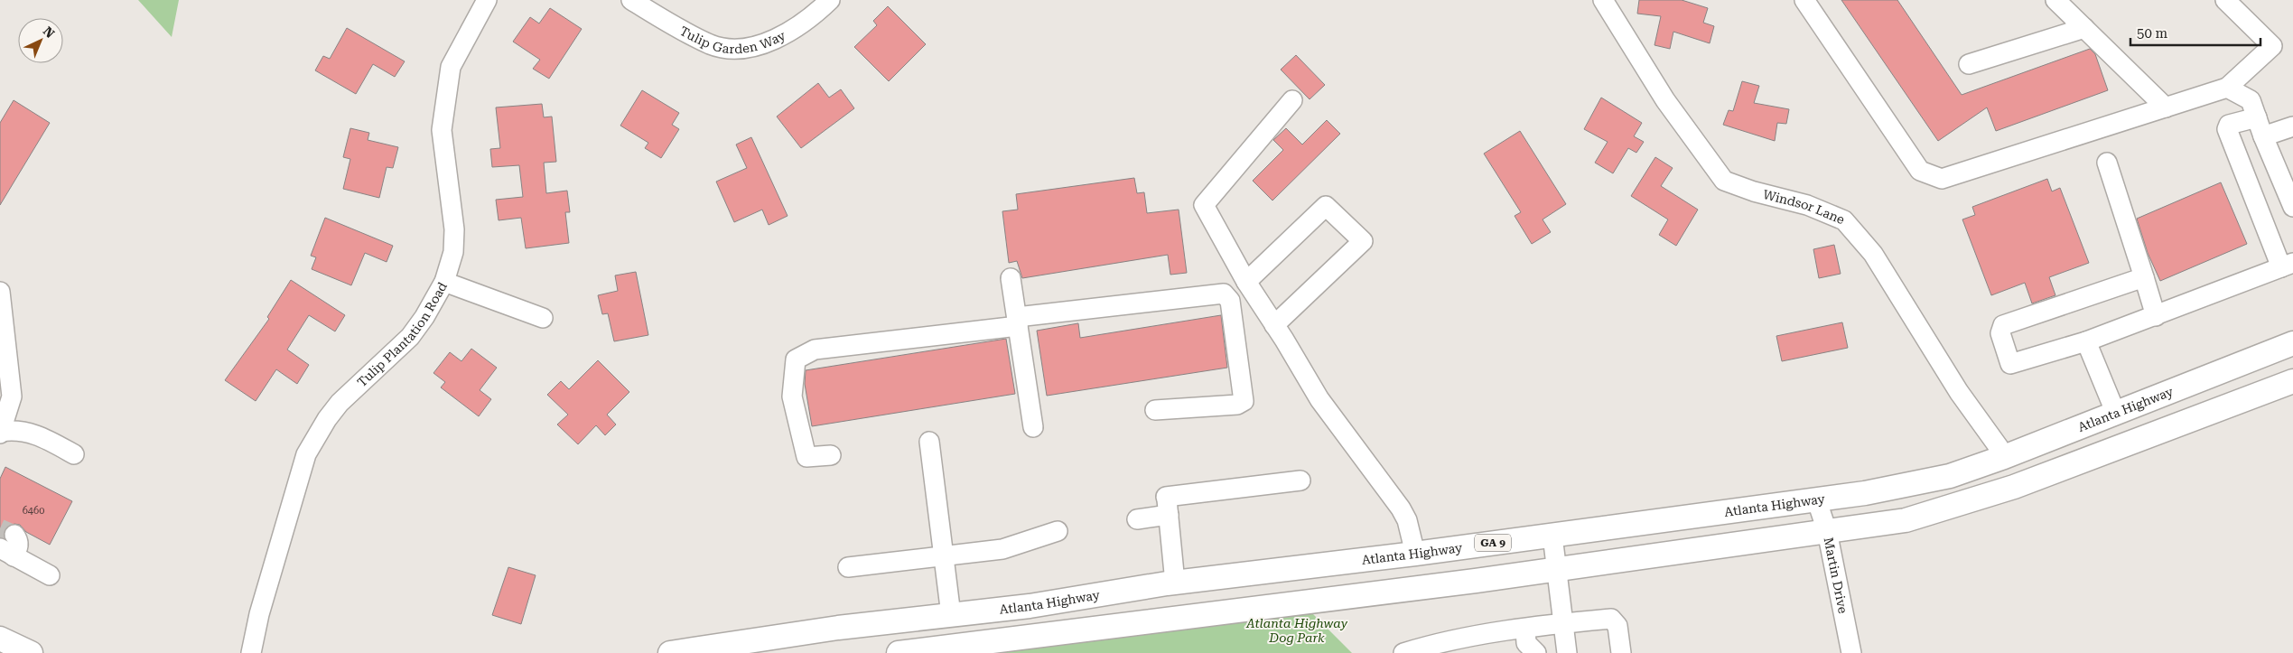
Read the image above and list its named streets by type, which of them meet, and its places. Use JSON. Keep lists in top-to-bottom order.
{
  "streets": {
    "main road": ["Atlanta Highway", "GA 9"],
    "street": [
      "Tulip Garden Way",
      "Windsor Lane",
      "Tulip Plantation Road",
      "Martin Drive"
    ]
  },
  "crossings": [
    ["Windsor Lane", "Atlanta Highway"],
    ["Atlanta Highway", "Martin Drive"]
  ],
  "parks": ["Atlanta Highway Dog Park"],
  "house_numbers": ["6460"],
  "scale_bar": "50 m",
  "north": "top right"
}
